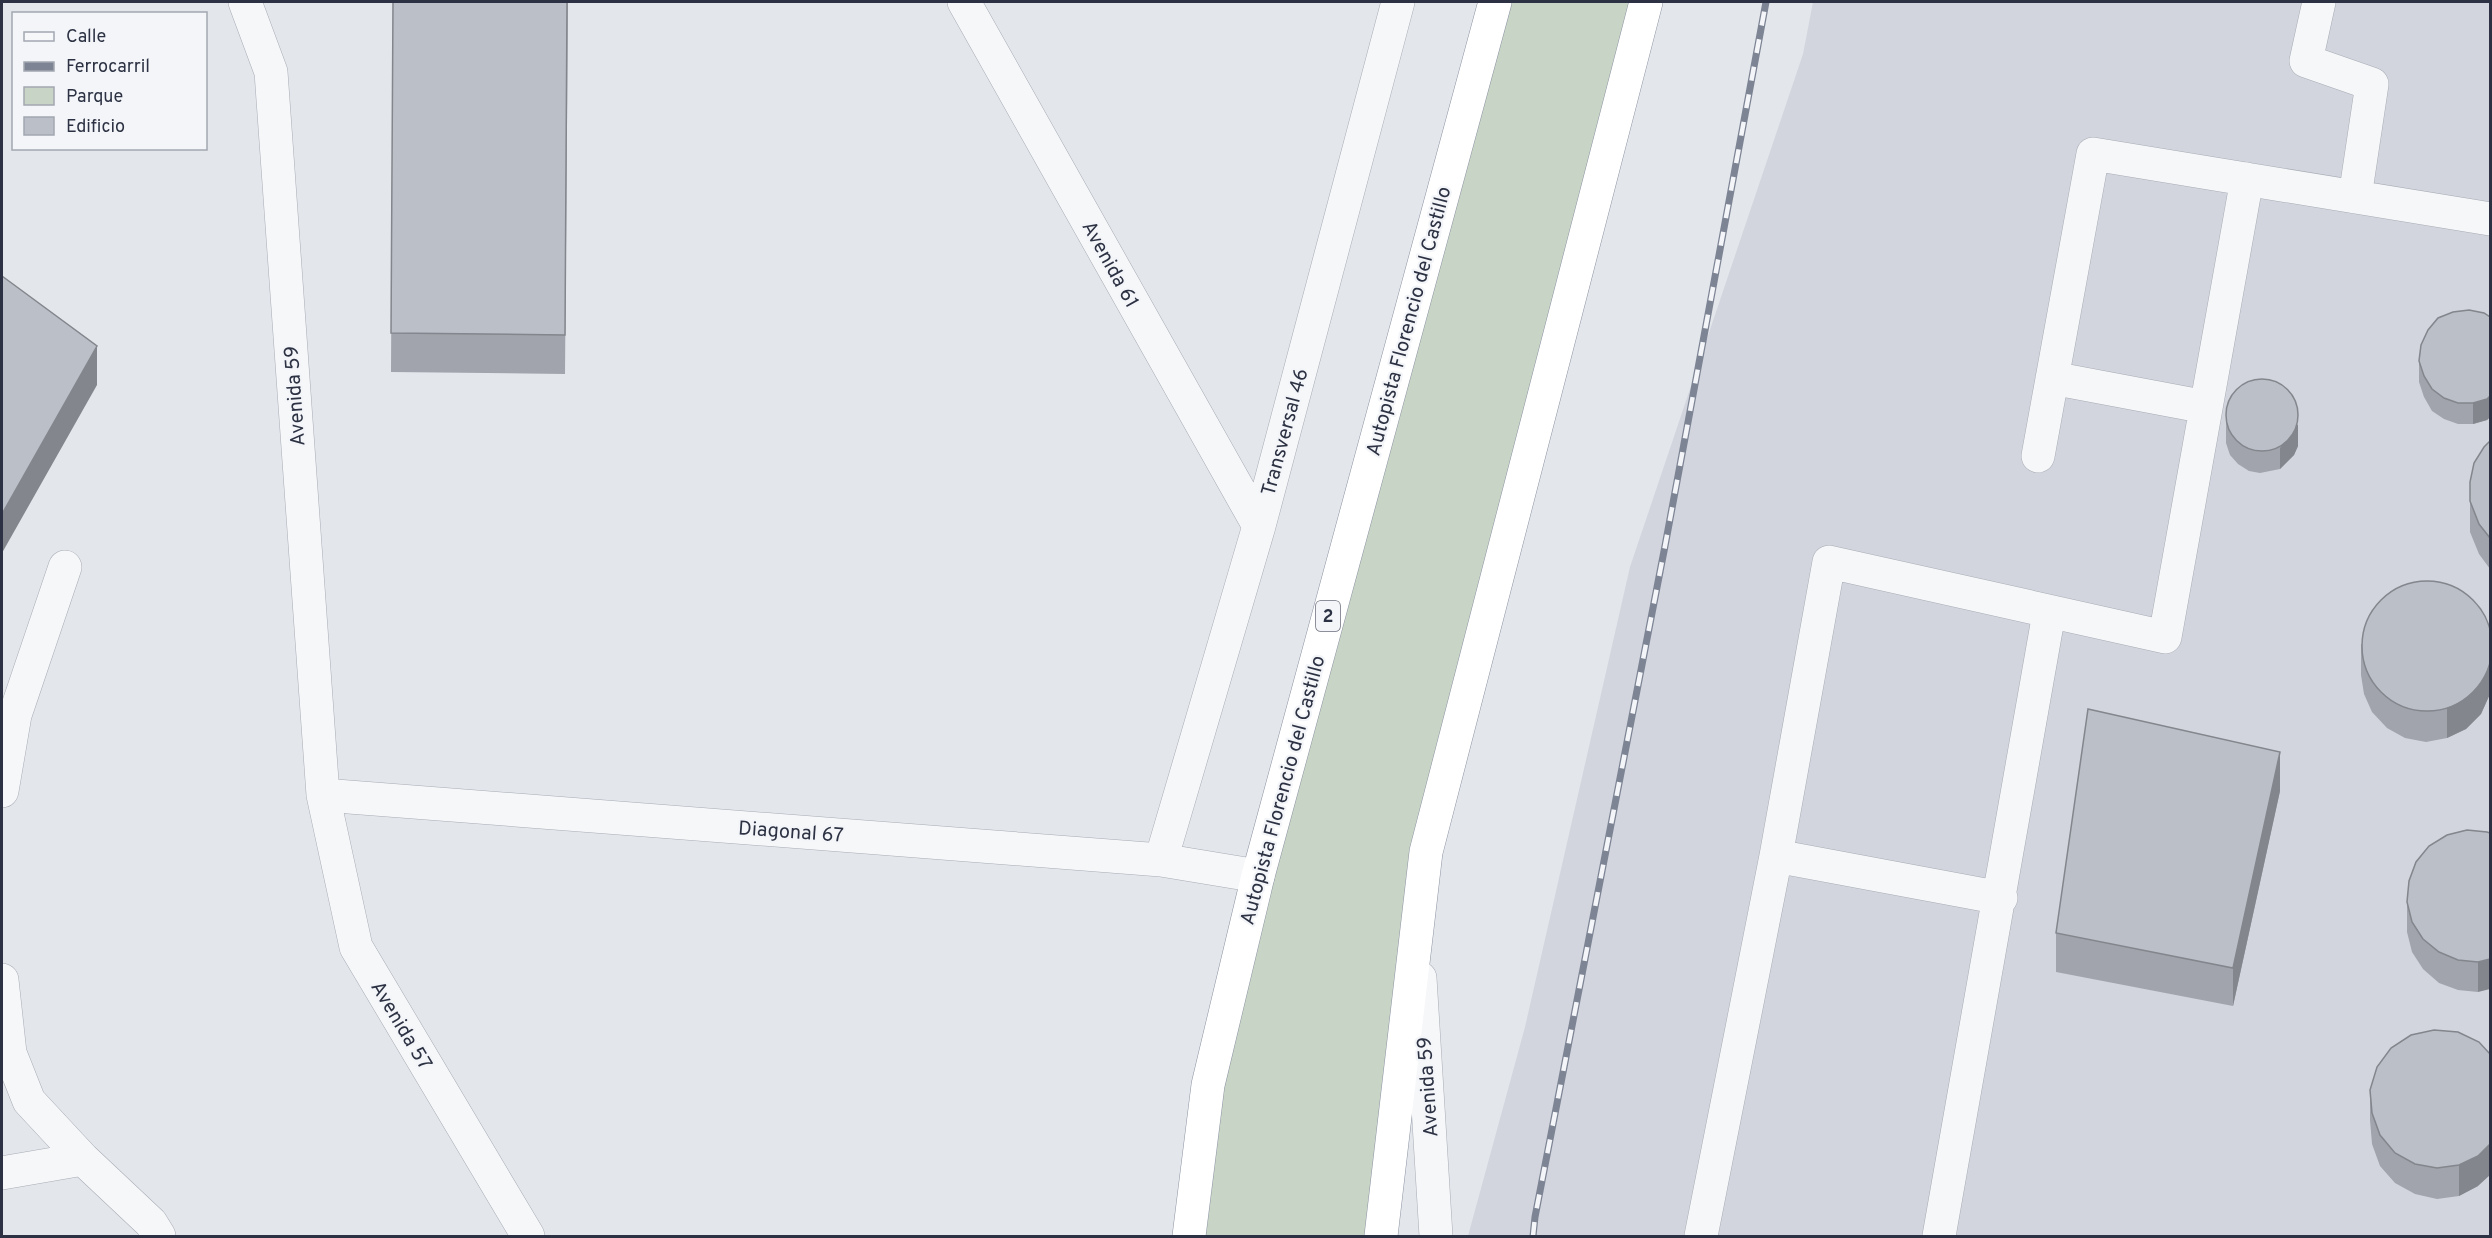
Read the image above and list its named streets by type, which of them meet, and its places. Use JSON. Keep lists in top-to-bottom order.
{
  "streets": {
    "highway": ["Autopista Florencio del Castillo", "2"],
    "street": [
      "Avenida 61",
      "Avenida 59",
      "Transversal 46",
      "Diagonal 67",
      "Avenida 57"
    ]
  },
  "crossings": [
    ["Avenida 61", "Transversal 46"],
    ["Autopista Florencio del Castillo", "Diagonal 67"],
    ["Avenida 59", "Diagonal 67"],
    ["Avenida 59", "Avenida 57"],
    ["Transversal 46", "Diagonal 67"],
    ["Diagonal 67", "Avenida 57"]
  ],
  "legend": [
    "Calle",
    "Ferrocarril",
    "Parque",
    "Edificio"
  ]
}
